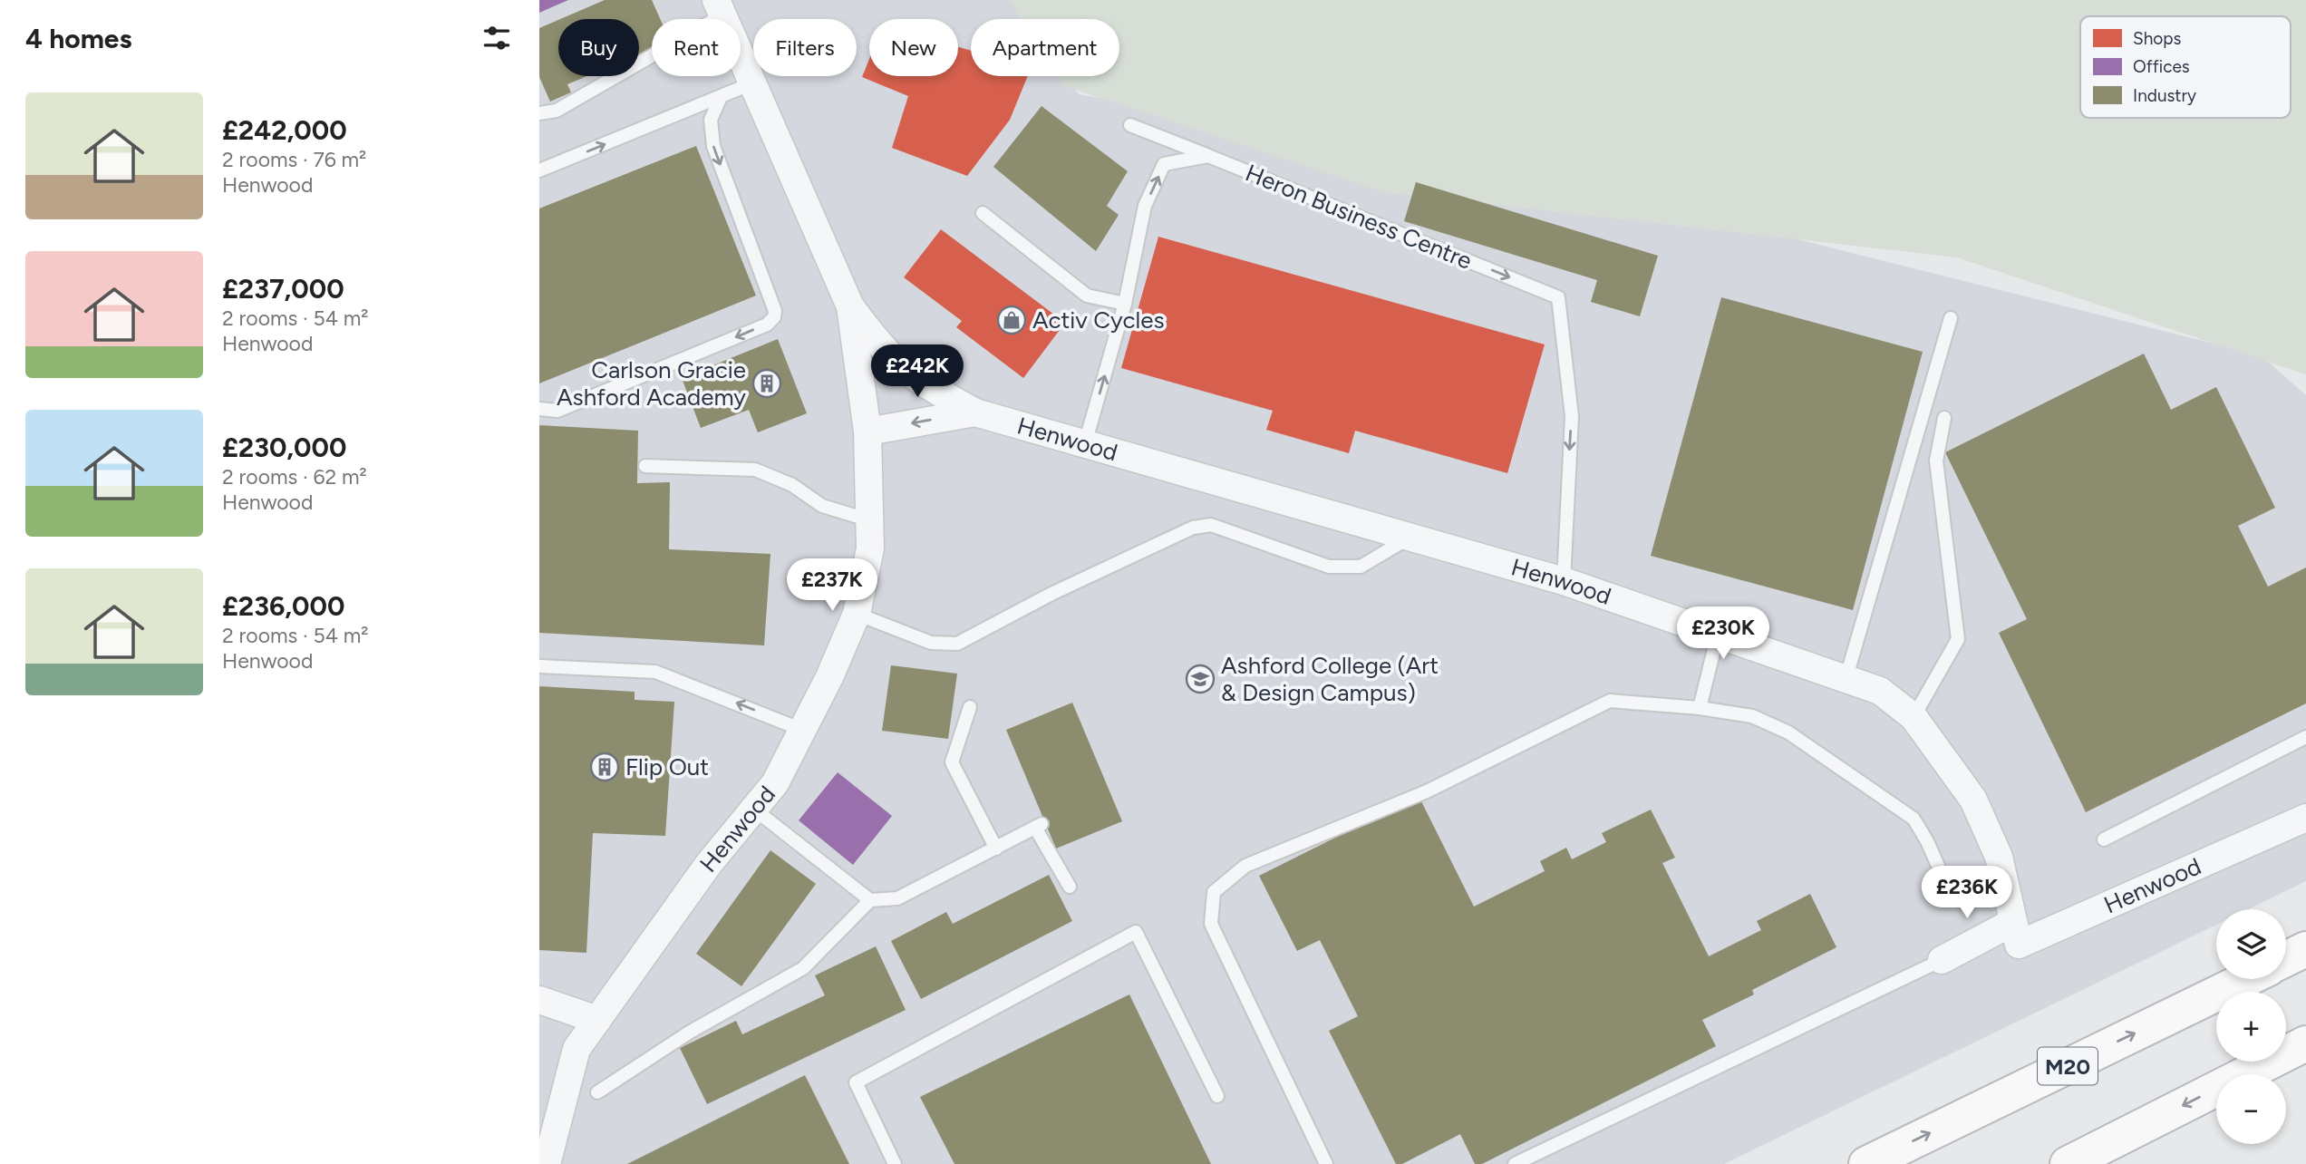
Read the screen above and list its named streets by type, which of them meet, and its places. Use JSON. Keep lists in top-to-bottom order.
{
  "streets": {
    "highway": ["M20"],
    "street": ["Henwood"],
    "lane": ["Heron Business Centre"]
  },
  "crossings": [
    ["Heron Business Centre", "Henwood"]
  ],
  "one_way": ["Heron Business Centre"],
  "places": {
    "shop": ["Activ Cycles"],
    "building": ["Carlson Gracie Ashford Academy", "Flip Out"],
    "school or university": ["Ashford College (Art & Design Campus)"]
  },
  "legend": ["Shops", "Offices", "Industry"],
  "page": {
    "heading": "4 homes",
    "chip": [
      "Buy",
      "Rent",
      "Filters",
      "New",
      "Apartment"
    ],
    "list": [
      {
        "name": "£242,000",
        "note": "2 rooms · 76 m² · Henwood"
      },
      {
        "name": "£237,000",
        "note": "2 rooms · 54 m² · Henwood"
      },
      {
        "name": "£230,000",
        "note": "2 rooms · 62 m² · Henwood"
      },
      {
        "name": "£236,000",
        "note": "2 rooms · 54 m² · Henwood"
      }
    ],
    "price": [
      "£242K",
      "£237K",
      "£230K",
      "£236K"
    ],
    "map_buttons": ["+", "−"]
  }
}
